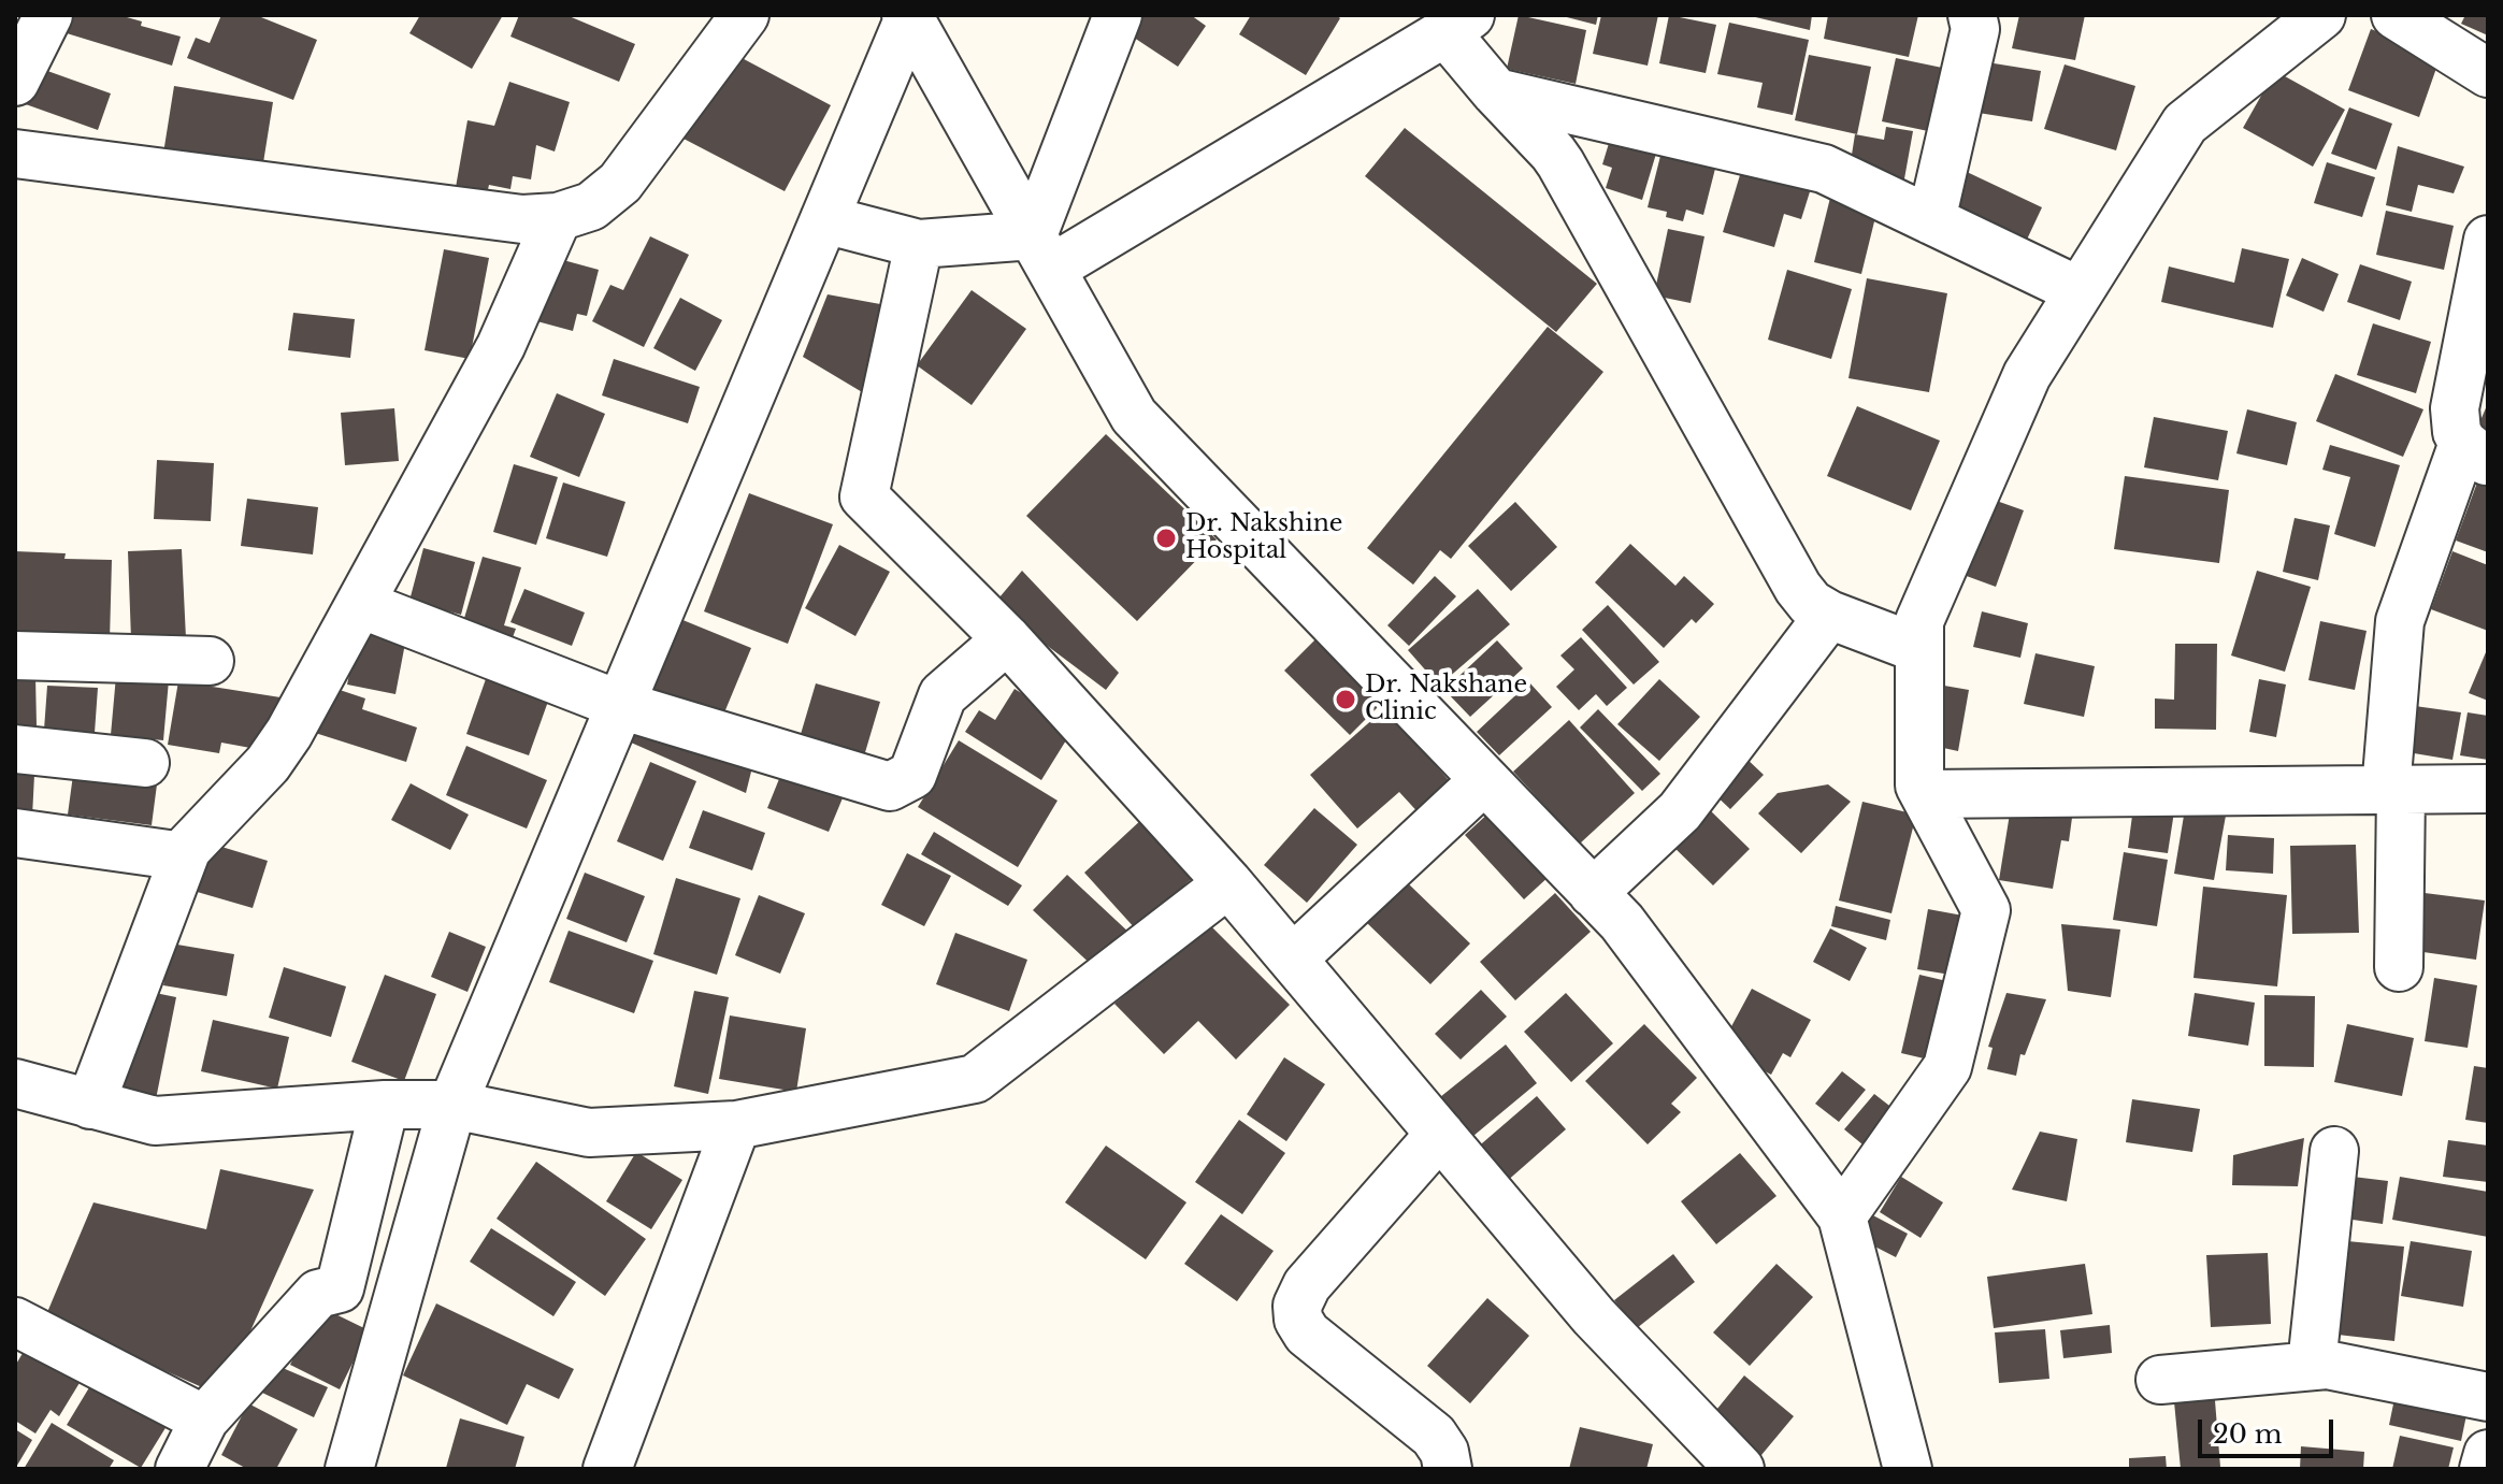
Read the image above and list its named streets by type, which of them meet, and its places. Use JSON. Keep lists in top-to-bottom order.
{
  "places": ["Dr. Nakshine Hospital", "Dr. Nakshane Clinic"],
  "scale_bar": "20 m"
}
